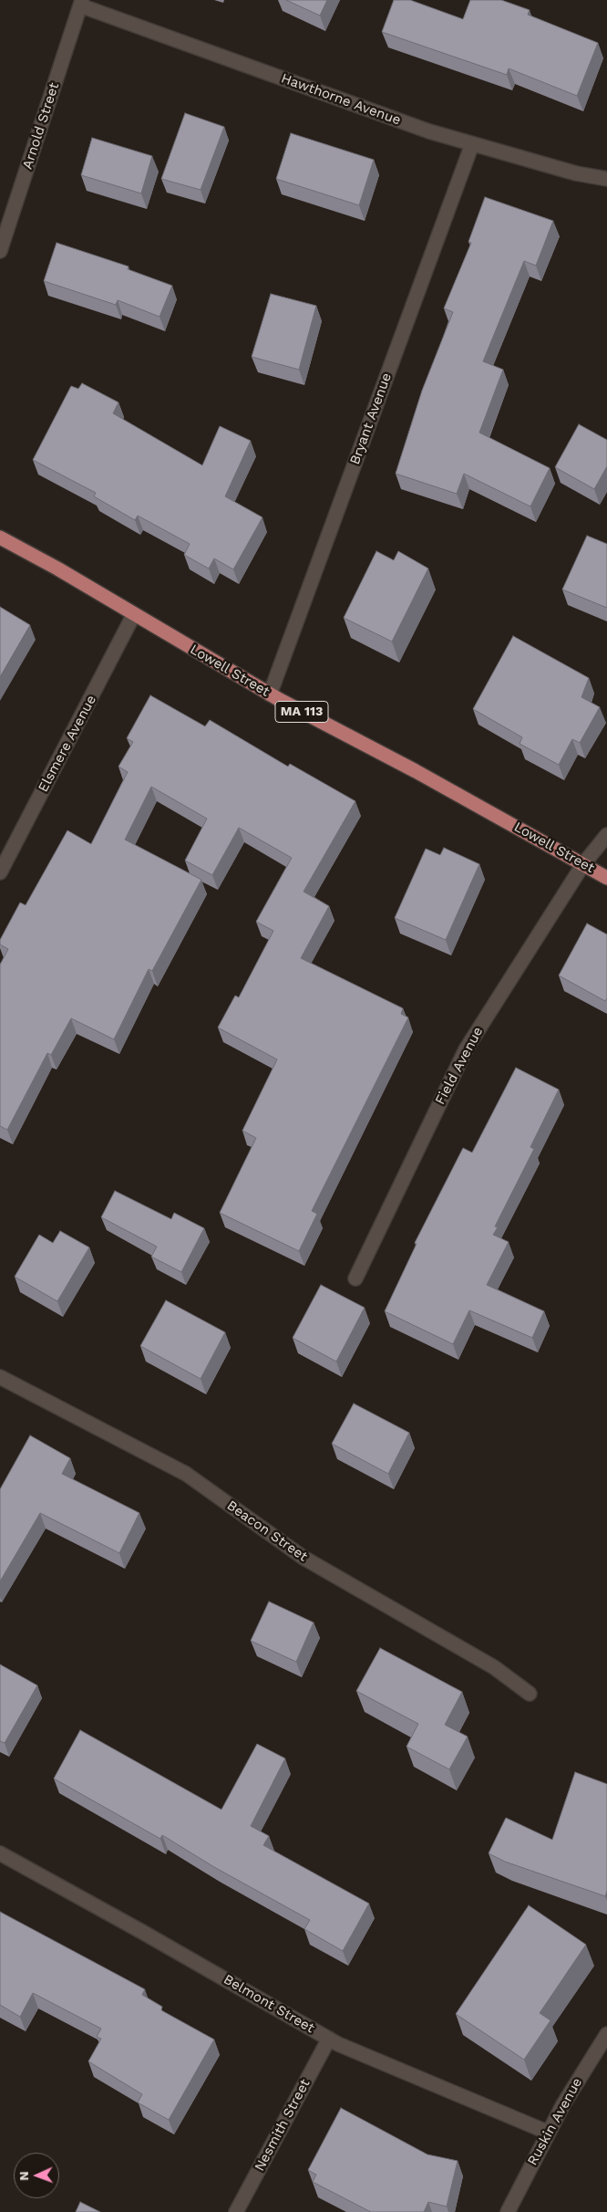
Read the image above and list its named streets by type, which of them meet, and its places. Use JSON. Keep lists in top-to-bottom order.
{
  "streets": {
    "main road": ["Lowell Street", "MA 113"],
    "street": [
      "Hawthorne Avenue",
      "Arnold Street",
      "Bryant Avenue",
      "Elsmere Avenue",
      "Field Avenue",
      "Beacon Street",
      "Belmont Street",
      "Ruskin Avenue",
      "Nesmith Street"
    ]
  },
  "crossings": [
    ["Hawthorne Avenue", "Arnold Street"],
    ["Hawthorne Avenue", "Bryant Avenue"],
    ["Bryant Avenue", "Lowell Street"],
    ["Lowell Street", "Elsmere Avenue"],
    ["Lowell Street", "Field Avenue"],
    ["Belmont Street", "Ruskin Avenue"],
    ["Belmont Street", "Nesmith Street"]
  ],
  "north": "left"
}
